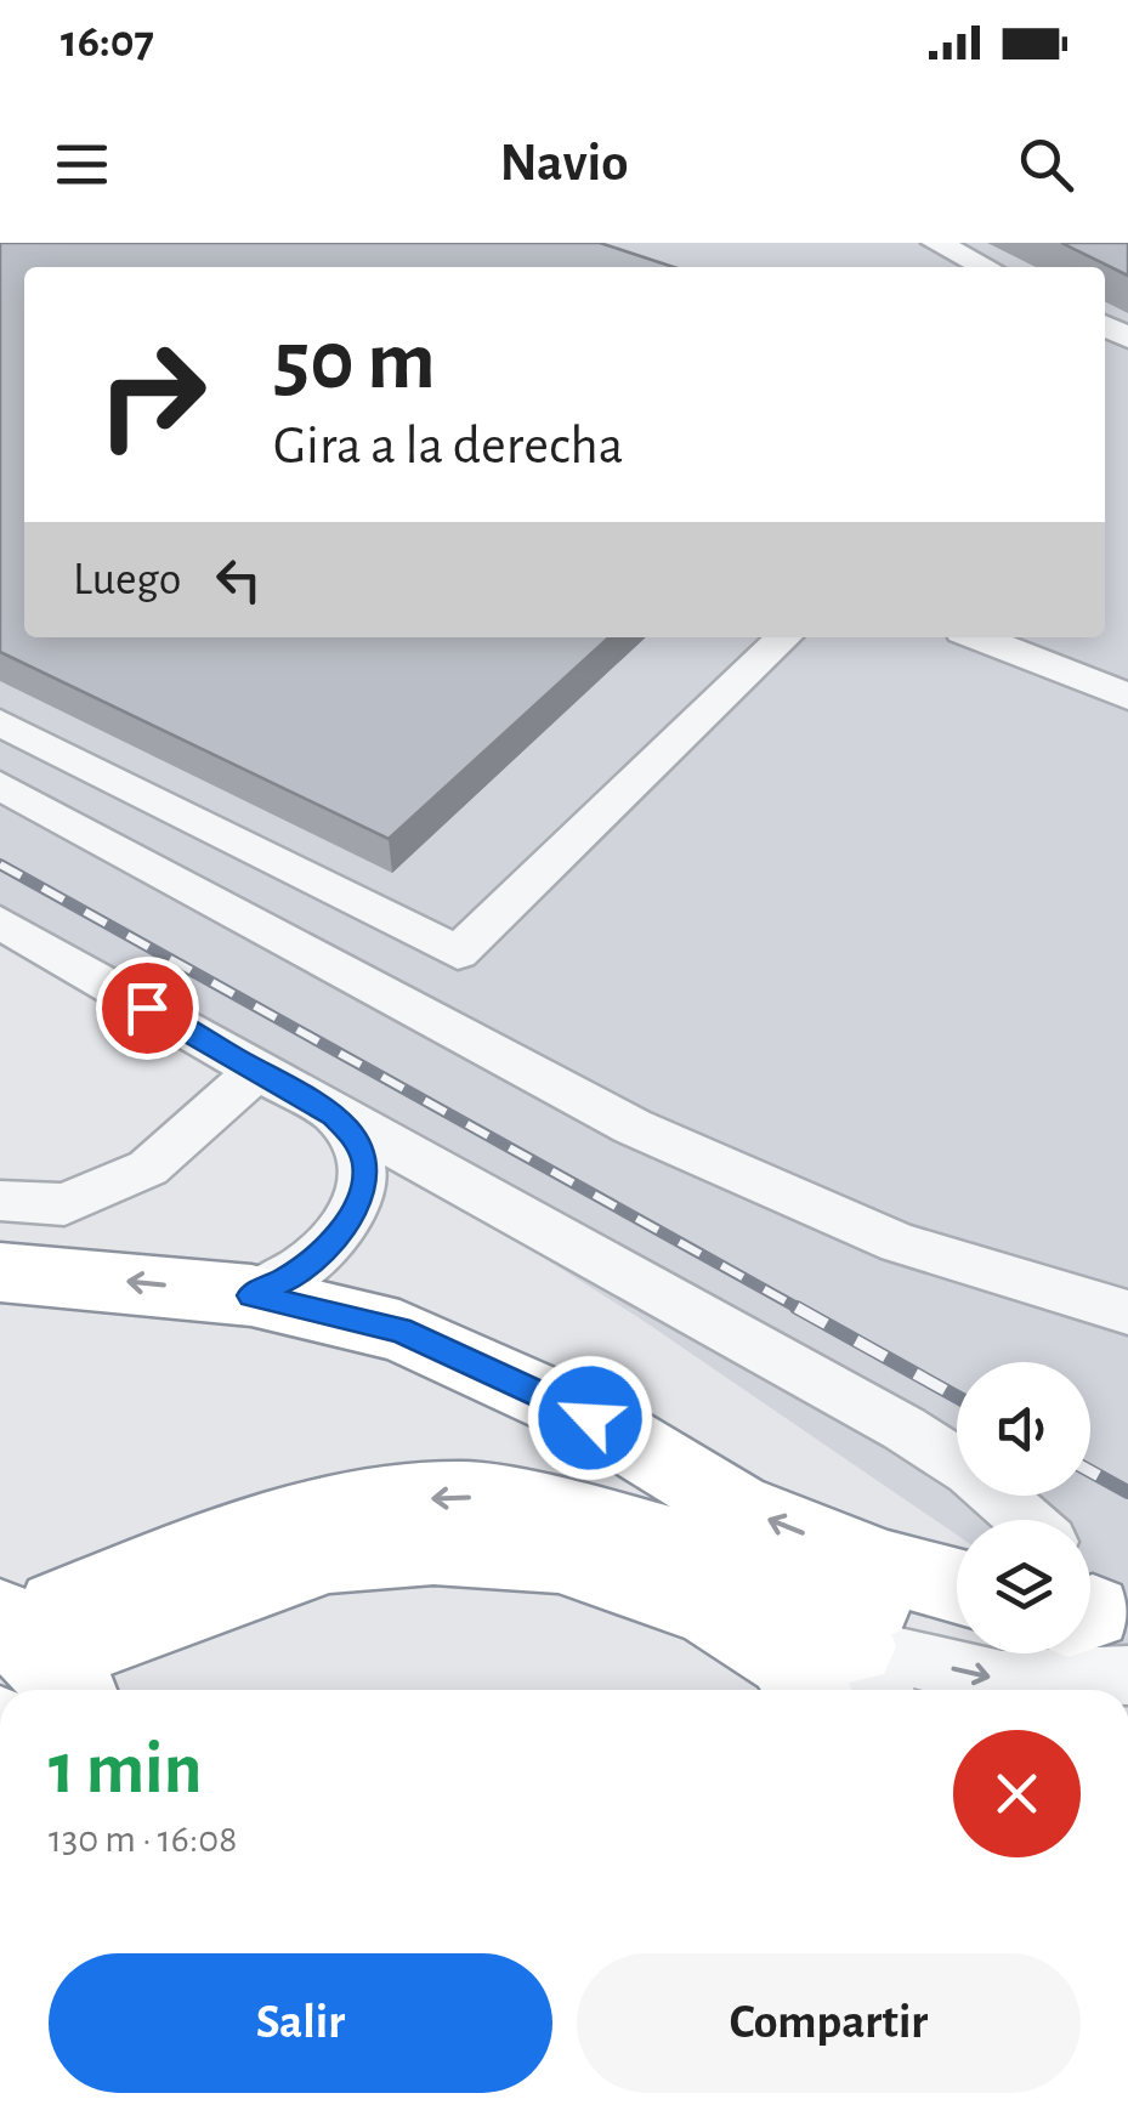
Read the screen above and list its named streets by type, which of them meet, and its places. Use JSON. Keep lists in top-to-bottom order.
{
  "page": {
    "status": "16:07",
    "header": "Navio",
    "turn": ["50 m", "Gira a la derecha"],
    "then": "Luego",
    "heading": ["1 min", "130 m · 16:08"],
    "buttons": ["Salir", "Compartir"]
  }
}
